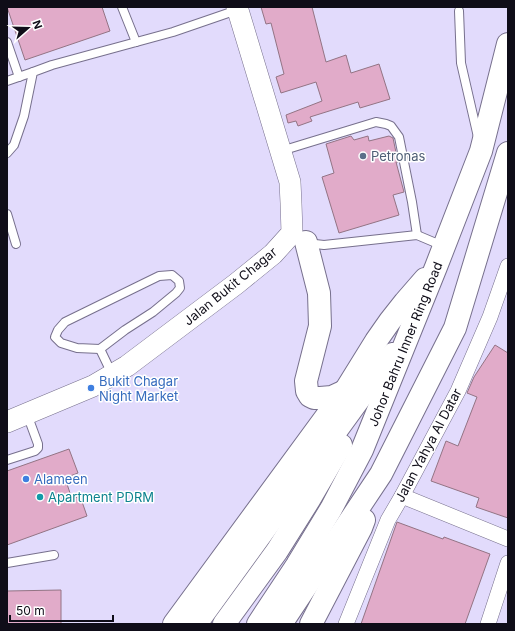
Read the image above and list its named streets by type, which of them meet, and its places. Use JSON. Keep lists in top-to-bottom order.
{
  "streets": {
    "highway": ["Johor Bahru Inner Ring Road"],
    "main road": ["Jalan Bukit Chagar"],
    "street": ["Jalan Yahya Al Datar"]
  },
  "places": [
    "Petronas",
    "Bukit Chagar Night Market",
    "Alameen",
    "Apartment PDRM"
  ],
  "scale_bar": "50 m",
  "north": "right"
}
